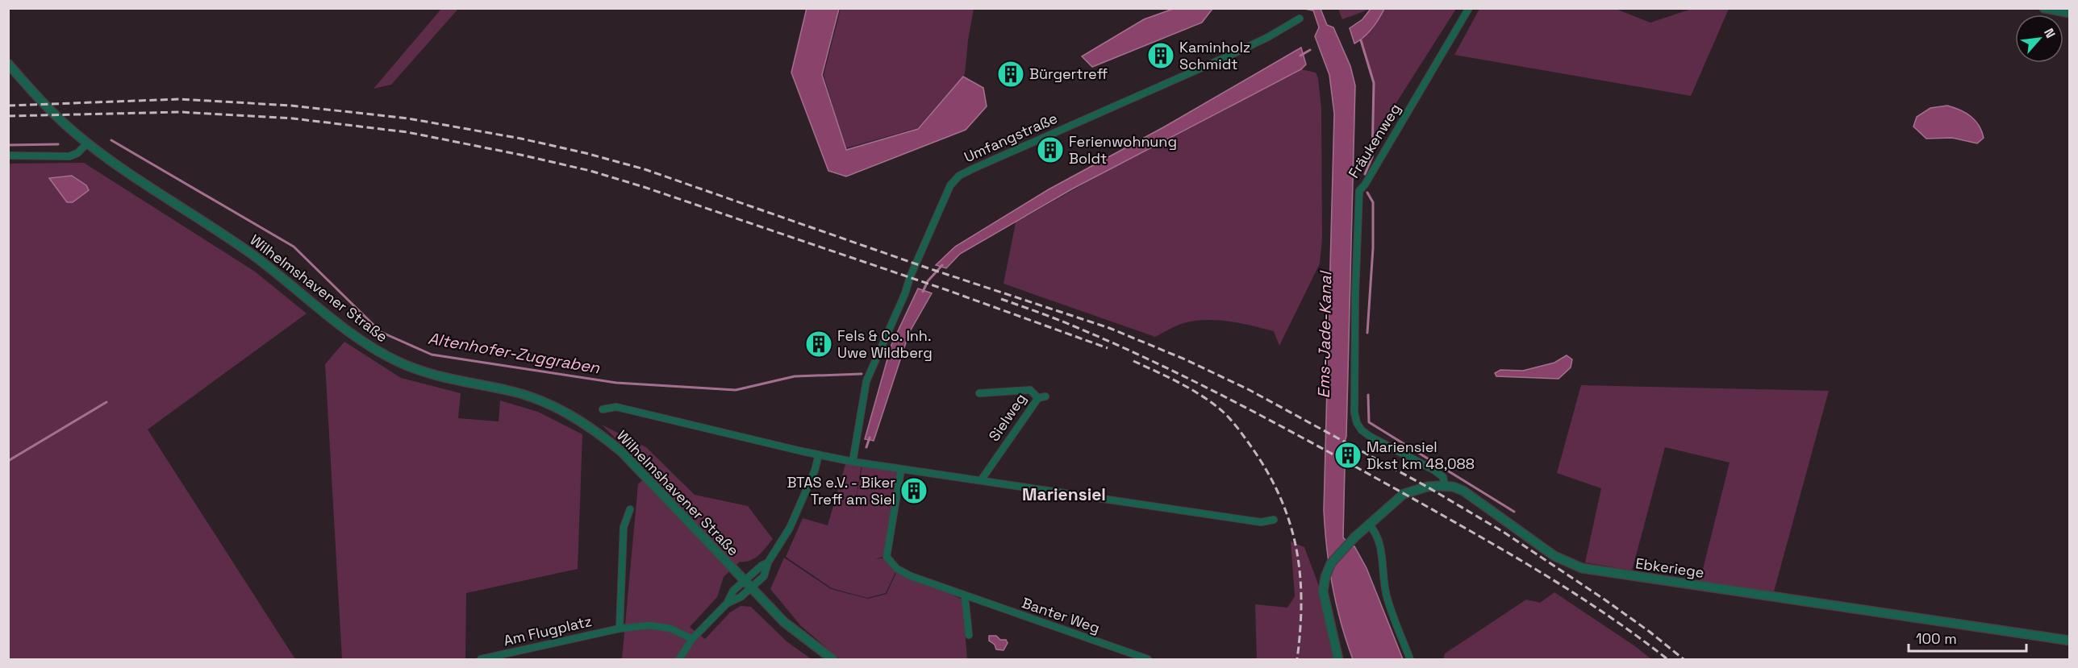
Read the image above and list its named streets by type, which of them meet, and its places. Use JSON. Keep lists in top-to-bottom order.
{
  "streets": {
    "street": [
      "Umfangstraße",
      "Fräukenweg",
      "Wilhelmshavener Straße",
      "Sielweg",
      "Ebkeriege",
      "Banter Weg",
      "Am Flugplatz"
    ]
  },
  "crossings": [
    ["Umfangstraße", "Wilhelmshavener Straße"],
    ["Fräukenweg", "Ebkeriege"],
    ["Wilhelmshavener Straße", "Sielweg"],
    ["Wilhelmshavener Straße", "Banter Weg"]
  ],
  "districts": ["Mariensiel"],
  "water": ["Ems-Jade-Kanal", "Altenhofer-Zuggraben"],
  "places": {
    "building": [
      "Kaminholz Schmidt",
      "Bürgertreff",
      "Ferienwohnung Boldt",
      "Fels & Co. Inh. Uwe Wildberg",
      "Mariensiel Dkst km 48,088",
      "BTAS e.V. - Biker Treff am Siel"
    ]
  },
  "scale_bar": "100 m",
  "north": "top right"
}
